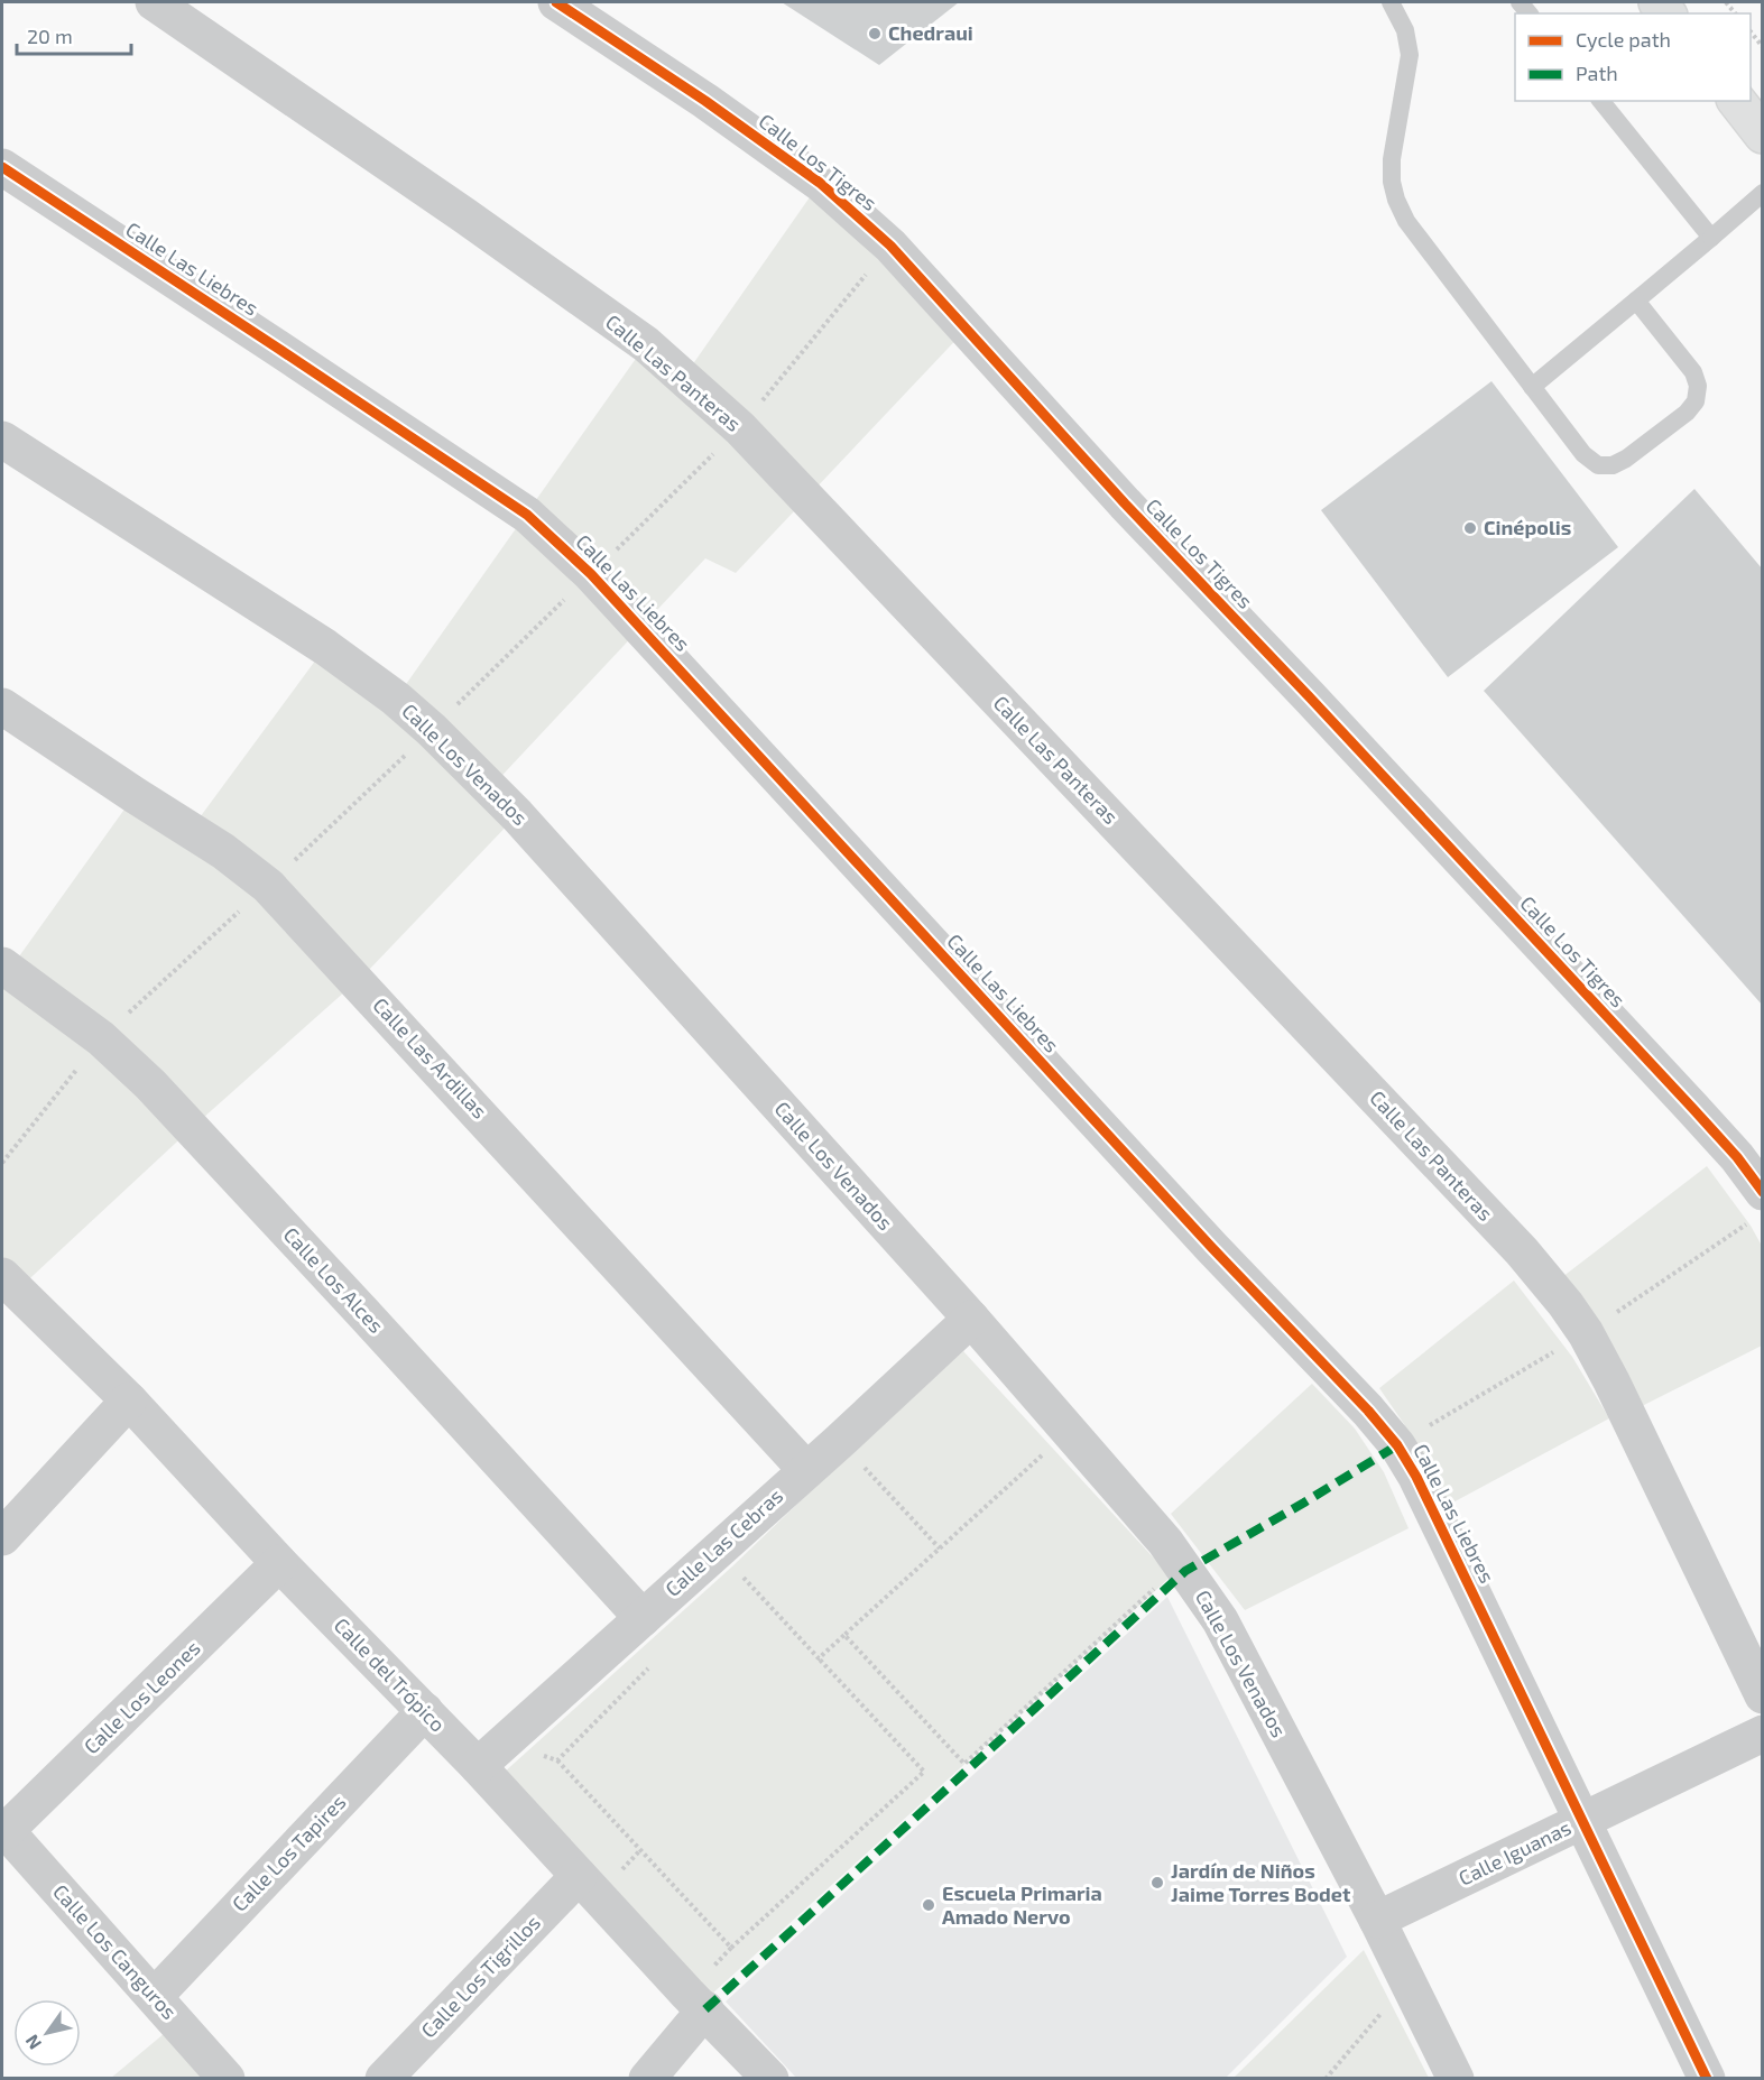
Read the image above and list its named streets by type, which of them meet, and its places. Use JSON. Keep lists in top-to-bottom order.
{
  "streets": {
    "street": [
      "Calle Los Tigres",
      "Calle Las Liebres",
      "Calle Las Panteras",
      "Calle Los Venados",
      "Calle Las Ardillas",
      "Calle Los Alces",
      "Calle Las Cebras",
      "Calle del Trópico",
      "Calle Los Leones",
      "Calle Los Tapires",
      "Calle Iguanas",
      "Calle Los Canguros",
      "Calle Los Tigrillos"
    ]
  },
  "crossings": [
    ["Calle Las Liebres", "Calle Iguanas"],
    ["Calle Los Venados", "Calle Las Cebras"],
    ["Calle Los Venados", "Calle Iguanas"],
    ["Calle Las Ardillas", "Calle Las Cebras"],
    ["Calle Los Alces", "Calle Las Cebras"],
    ["Calle Las Cebras", "Calle del Trópico"],
    ["Calle del Trópico", "Calle Los Leones"],
    ["Calle del Trópico", "Calle Los Tapires"],
    ["Calle del Trópico", "Calle Los Tigrillos"],
    ["Calle Los Leones", "Calle Los Canguros"],
    ["Calle Los Tapires", "Calle Los Canguros"]
  ],
  "places": [
    "Chedraui",
    "Cinépolis",
    "Jardín de Niños Jaime Torres Bodet",
    "Escuela Primaria Amado Nervo"
  ],
  "legend": ["Cycle path", "Path"],
  "scale_bar": "20 m",
  "north": "bottom left"
}
